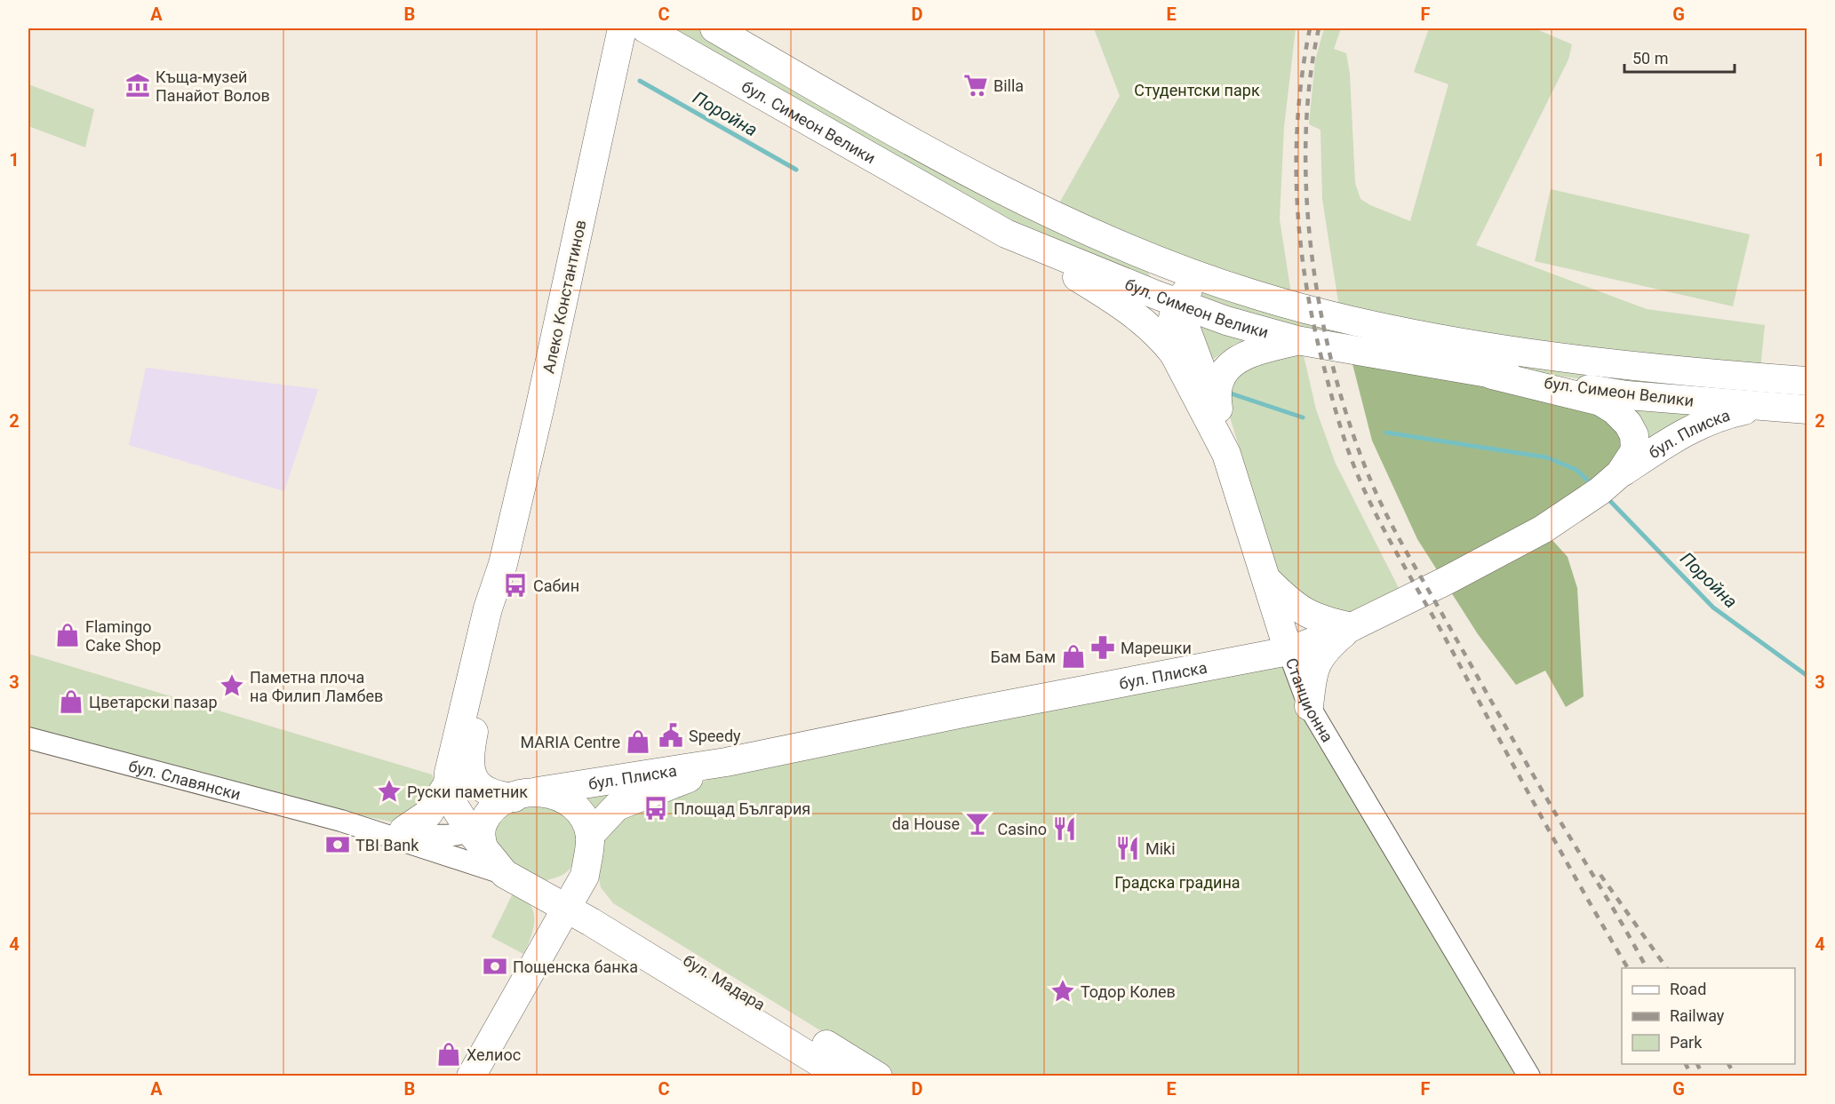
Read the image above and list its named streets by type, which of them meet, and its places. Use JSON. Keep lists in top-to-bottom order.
{
  "streets": {
    "main road": [
      "бул. Симеон Велики",
      "Алеко Константинов",
      "бул. Плиска",
      "Станционна",
      "бул. Мадара"
    ],
    "street": ["бул. Славянски"]
  },
  "crossings": [
    ["бул. Симеон Велики", "бул. Плиска"],
    ["бул. Симеон Велики", "Станционна"],
    ["Алеко Константинов", "бул. Плиска"],
    ["Алеко Константинов", "бул. Славянски"],
    ["Алеко Константинов", "бул. Мадара"],
    ["бул. Плиска", "Станционна"],
    ["бул. Плиска", "бул. Славянски"],
    ["бул. Плиска", "бул. Мадара"],
    ["бул. Славянски", "бул. Мадара"]
  ],
  "water": ["Поройна"],
  "parks": ["Студентски парк", "Градска градина"],
  "places": {
    "museum": ["Къща-музей Панайот Волов"],
    "supermarket": ["Billa"],
    "bus stop": ["Сабин", "Площад България"],
    "shop": [
      "Flamingo Cake Shop",
      "Бам Бам",
      "Цветарски пазар",
      "MARIA Centre",
      "Хелиос"
    ],
    "pharmacy": ["Марешки"],
    "place": ["Паметна плоча на Филип Ламбев", "Руски паметник", "Тодор Колев"],
    "public building": ["Speedy"],
    "bar": ["da House"],
    "restaurant": ["Casino", "Miki"],
    "bank": ["TBI Bank", "Пощенска банка"]
  },
  "legend": ["Road", "Railway", "Park"],
  "scale_bar": "50 m",
  "grid": {
    "columns": [
      "A",
      "B",
      "C",
      "D",
      "E",
      "F",
      "G"
    ],
    "rows": [
      "1",
      "2",
      "3",
      "4"
    ]
  }
}
